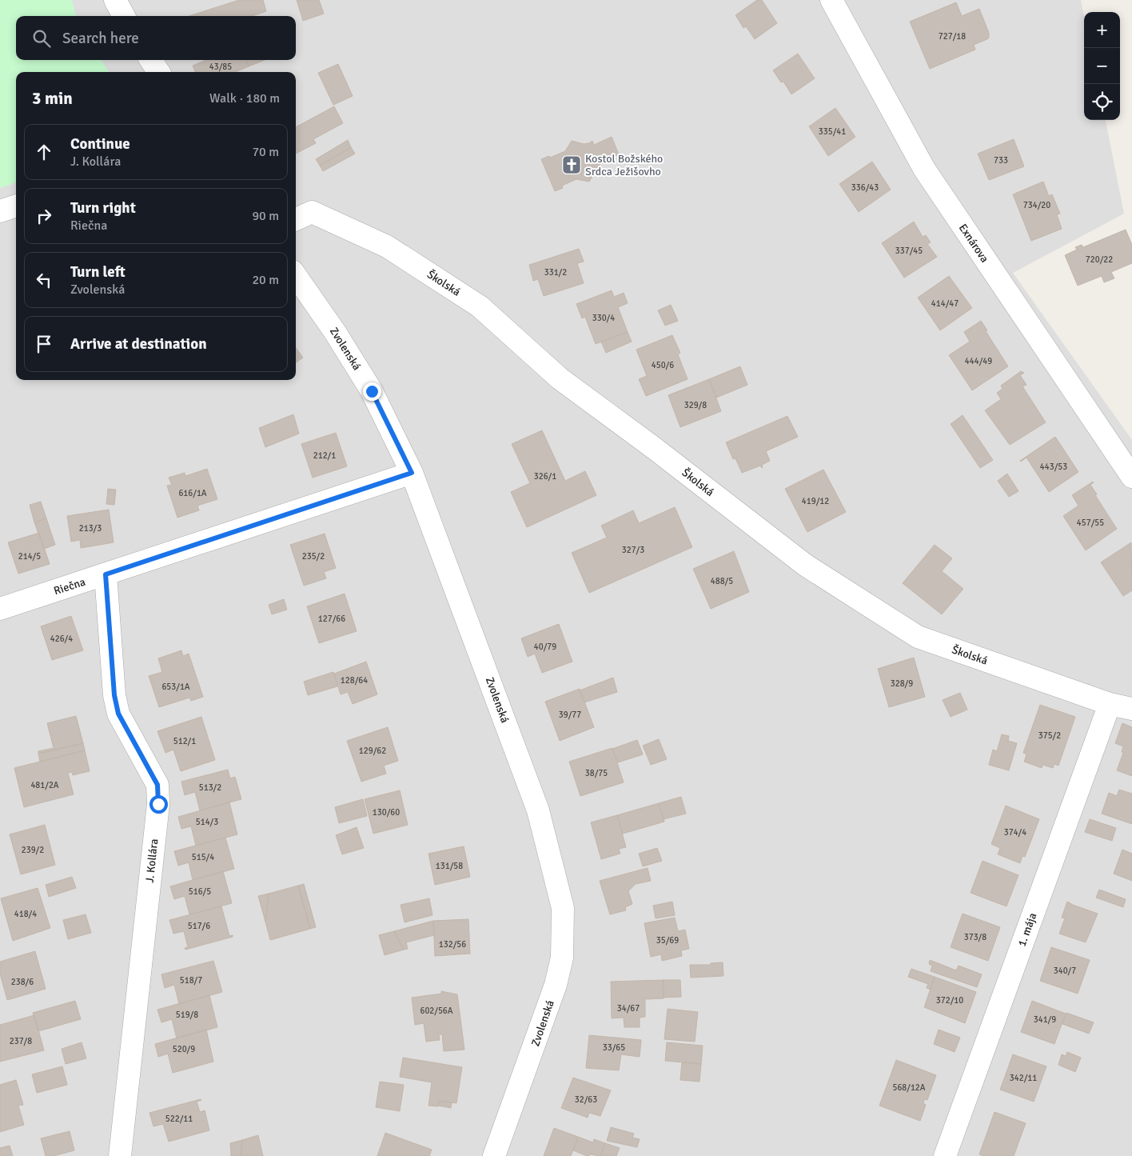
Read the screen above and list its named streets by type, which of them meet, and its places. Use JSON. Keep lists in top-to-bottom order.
{
  "streets": {
    "street": [
      "Exnárova",
      "Školská",
      "Zvolenská",
      "Riečna",
      "J. Kollára",
      "1. mája"
    ]
  },
  "crossings": [
    ["Školská", "1. mája"],
    ["Zvolenská", "Riečna"],
    ["Riečna", "J. Kollára"]
  ],
  "places": {
    "church": ["Kostol Božského Srdca Ježišovho"]
  },
  "house_numbers": [
    "727/18",
    "43/85",
    "335/41",
    "733",
    "336/43",
    "734/20",
    "337/45",
    "720/22",
    "331/2",
    "414/47",
    "330/4",
    "444/49",
    "450/6",
    "329/8",
    "212/1",
    "443/53",
    "326/1",
    "616/1A",
    "419/12",
    "457/55",
    "213/3",
    "327/3",
    "214/5",
    "235/2",
    "488/5",
    "127/66",
    "426/4",
    "40/79",
    "128/64",
    "328/9",
    "653/1A",
    "39/77",
    "375/2",
    "512/1",
    "129/62",
    "38/75",
    "481/2A",
    "513/2",
    "130/60",
    "514/3",
    "374/4",
    "239/2",
    "515/4",
    "131/58",
    "516/5",
    "418/4",
    "517/6",
    "373/8",
    "35/69",
    "132/56",
    "340/7",
    "518/7",
    "238/6",
    "372/10",
    "34/67",
    "602/56A",
    "519/8",
    "341/9",
    "237/8",
    "33/65",
    "520/9",
    "342/11",
    "568/12A",
    "32/63",
    "522/11"
  ],
  "page": {
    "map_buttons": ["+", "−"],
    "search": "Search here",
    "heading": ["3 min", "Walk · 180 m"],
    "list": [
      ["Continue", "J. Kollára", "70 m"],
      ["Turn right", "Riečna", "90 m"],
      ["Turn left", "Zvolenská", "20 m"],
      "Arrive at destination"
    ]
  }
}
